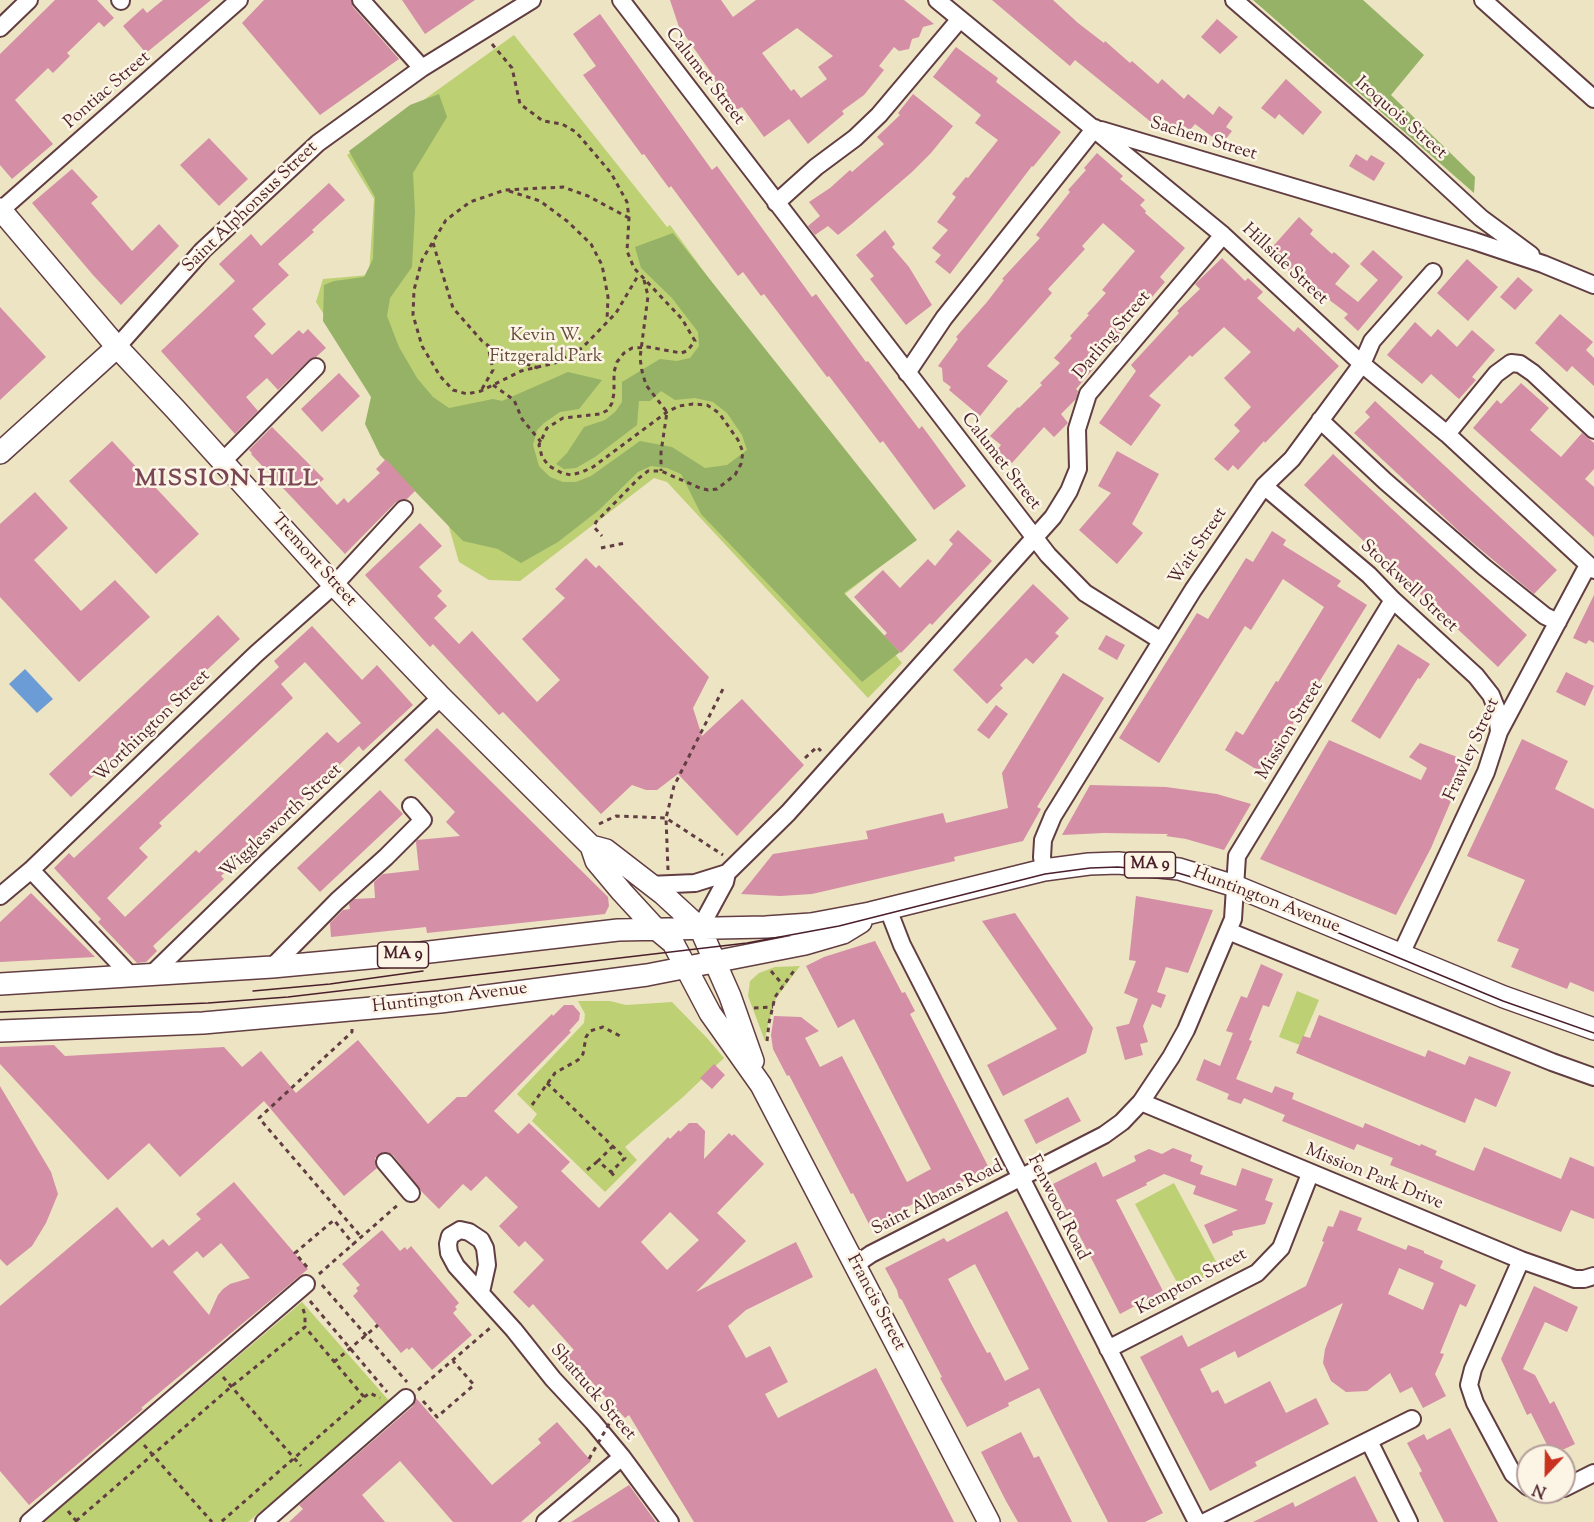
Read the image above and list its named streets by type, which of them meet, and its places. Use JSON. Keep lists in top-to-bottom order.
{
  "streets": {
    "main road": [
      "Saint Alphonsus Street",
      "Tremont Street",
      "MA 9",
      "Huntington Avenue",
      "Francis Street"
    ],
    "street": [
      "Calumet Street",
      "Pontiac Street",
      "Iroquois Street",
      "Sachem Street",
      "Hillside Street",
      "Darling Street",
      "Wait Street",
      "Stockwell Street",
      "Worthington Street",
      "Mission Street",
      "Frawley Street",
      "Wigglesworth Street",
      "Mission Park Drive",
      "Saint Albans Road",
      "Fenwood Road",
      "Kempton Street",
      "Shattuck Street"
    ]
  },
  "crossings": [
    ["Calumet Street", "Darling Street"],
    ["Calumet Street", "Tremont Street"],
    ["Calumet Street", "Huntington Avenue"],
    ["Calumet Street", "Francis Street"],
    ["Pontiac Street", "Tremont Street"],
    ["Iroquois Street", "Sachem Street"],
    ["Sachem Street", "Hillside Street"],
    ["Saint Alphonsus Street", "Tremont Street"],
    ["Hillside Street", "Darling Street"],
    ["Hillside Street", "Wait Street"],
    ["Hillside Street", "Frawley Street"],
    ["Wait Street", "Stockwell Street"],
    ["Wait Street", "Huntington Avenue"],
    ["Tremont Street", "Worthington Street"],
    ["Tremont Street", "Wigglesworth Street"],
    ["Tremont Street", "Huntington Avenue"],
    ["Tremont Street", "Francis Street"],
    ["Stockwell Street", "Mission Street"],
    ["Stockwell Street", "Frawley Street"],
    ["Mission Street", "Huntington Avenue"],
    ["Mission Street", "Saint Albans Road"],
    ["Frawley Street", "Huntington Avenue"],
    ["Wigglesworth Street", "Huntington Avenue"],
    ["Huntington Avenue", "Saint Albans Road"],
    ["Huntington Avenue", "Fenwood Road"],
    ["Huntington Avenue", "Francis Street"],
    ["Mission Park Drive", "Saint Albans Road"],
    ["Mission Park Drive", "Kempton Street"],
    ["Saint Albans Road", "Fenwood Road"],
    ["Saint Albans Road", "Francis Street"],
    ["Fenwood Road", "Kempton Street"]
  ],
  "districts": ["MISSION HILL"],
  "parks": ["Kevin W. Fitzgerald Park"],
  "north": "bottom"
}
